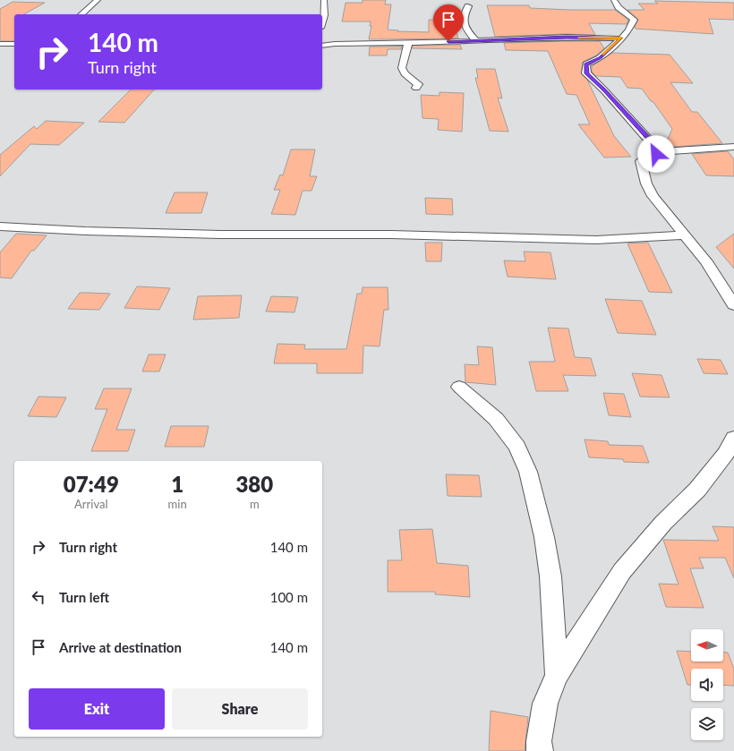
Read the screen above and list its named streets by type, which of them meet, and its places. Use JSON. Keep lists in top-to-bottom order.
{
  "north": "left",
  "page": {
    "turn": ["140 m", "Turn right"],
    "eta": [
      "07:49",
      "Arrival",
      "1",
      "min",
      "380",
      "m"
    ],
    "list": [
      {
        "name": "Turn right",
        "value": "140 m"
      },
      {
        "name": "Turn left",
        "value": "100 m"
      },
      {
        "name": "Arrive at destination",
        "value": "140 m"
      }
    ],
    "buttons": ["Exit", "Share"]
  }
}
